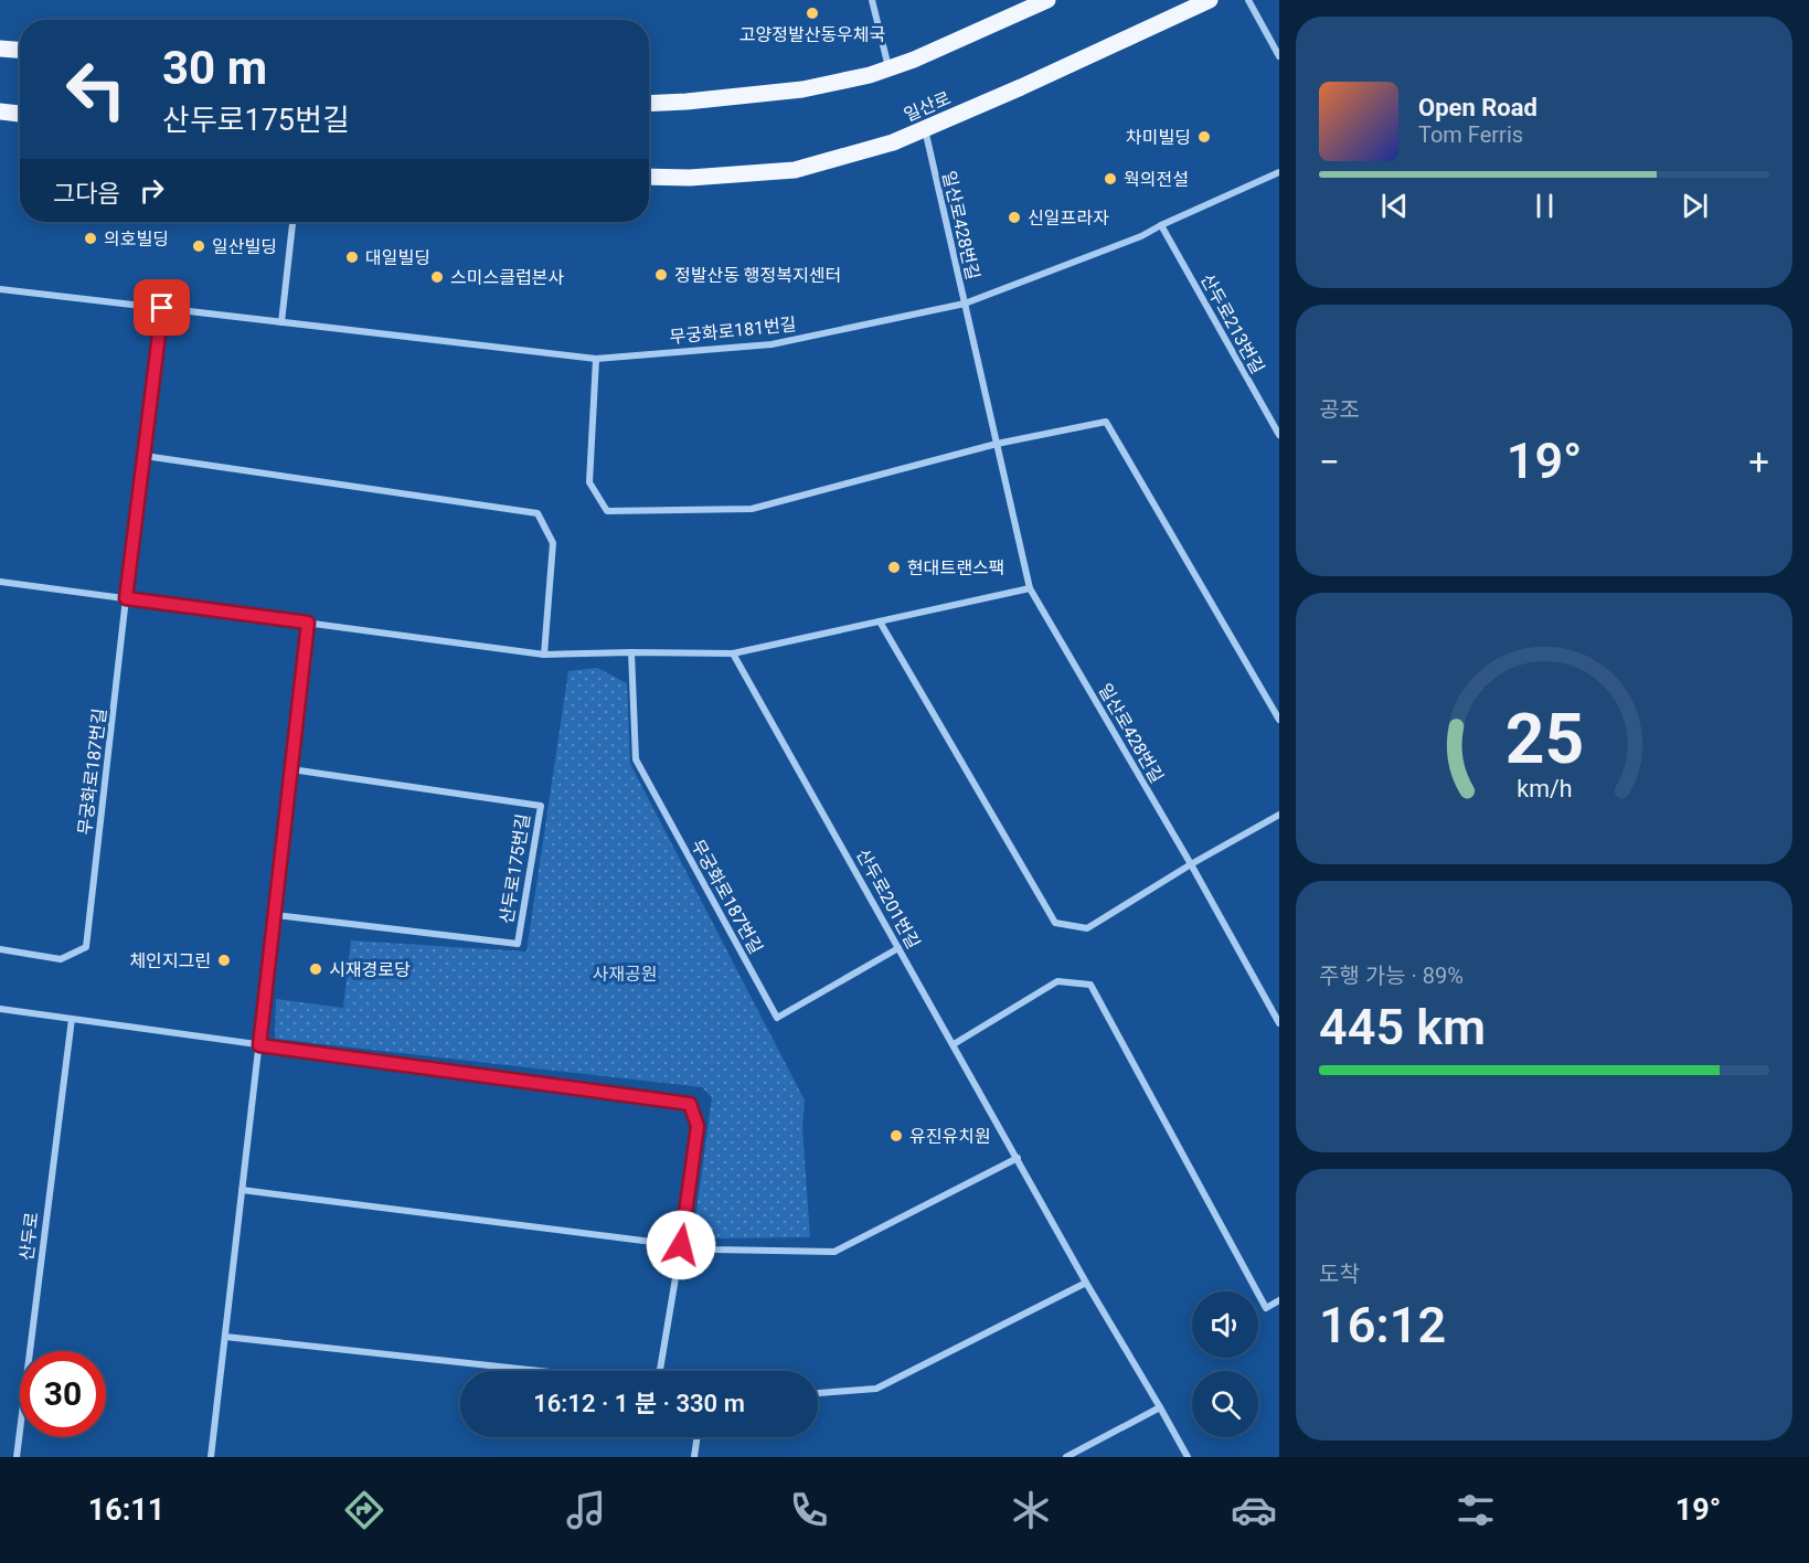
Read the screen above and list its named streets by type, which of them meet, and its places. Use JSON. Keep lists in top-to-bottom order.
{
  "streets": {
    "main road": ["일산로"],
    "street": [
      "일산로428번길",
      "산두로213번길",
      "무궁화로181번길",
      "무궁화로187번길",
      "산두로175번길",
      "산두로201번길",
      "산두로"
    ]
  },
  "crossings": [
    ["일산로", "일산로428번길"],
    ["일산로428번길", "무궁화로181번길"],
    ["산두로213번길", "무궁화로181번길"],
    ["무궁화로187번길", "산두로201번길"]
  ],
  "parks": ["사재공원"],
  "places": [
    "고양정발산동우체국",
    "차미빌딩",
    "웍의전설",
    "신일프라자",
    "의호빌딩",
    "일산빌딩",
    "대일빌딩",
    "정발산동 행정복지센터",
    "스미스클럽본사",
    "현대트랜스팩",
    "체인지그린",
    "시재경로당",
    "유진유치원"
  ],
  "page": {
    "turn": ["30 m", "산두로175번길"],
    "song": ["Open Road", "Tom Ferris"],
    "then": "그다음",
    "tile": [
      "공조",
      ["주행 가능 · 89%", "445 km"],
      ["도착", "16:12"]
    ],
    "heat": ["−", "19°", "+"],
    "limit": "30",
    "trip": "16:12 · 1 분 · 330 m",
    "tabs": ["16:11", "19°"],
    "gauge": ["25", "km/h"]
  }
}
